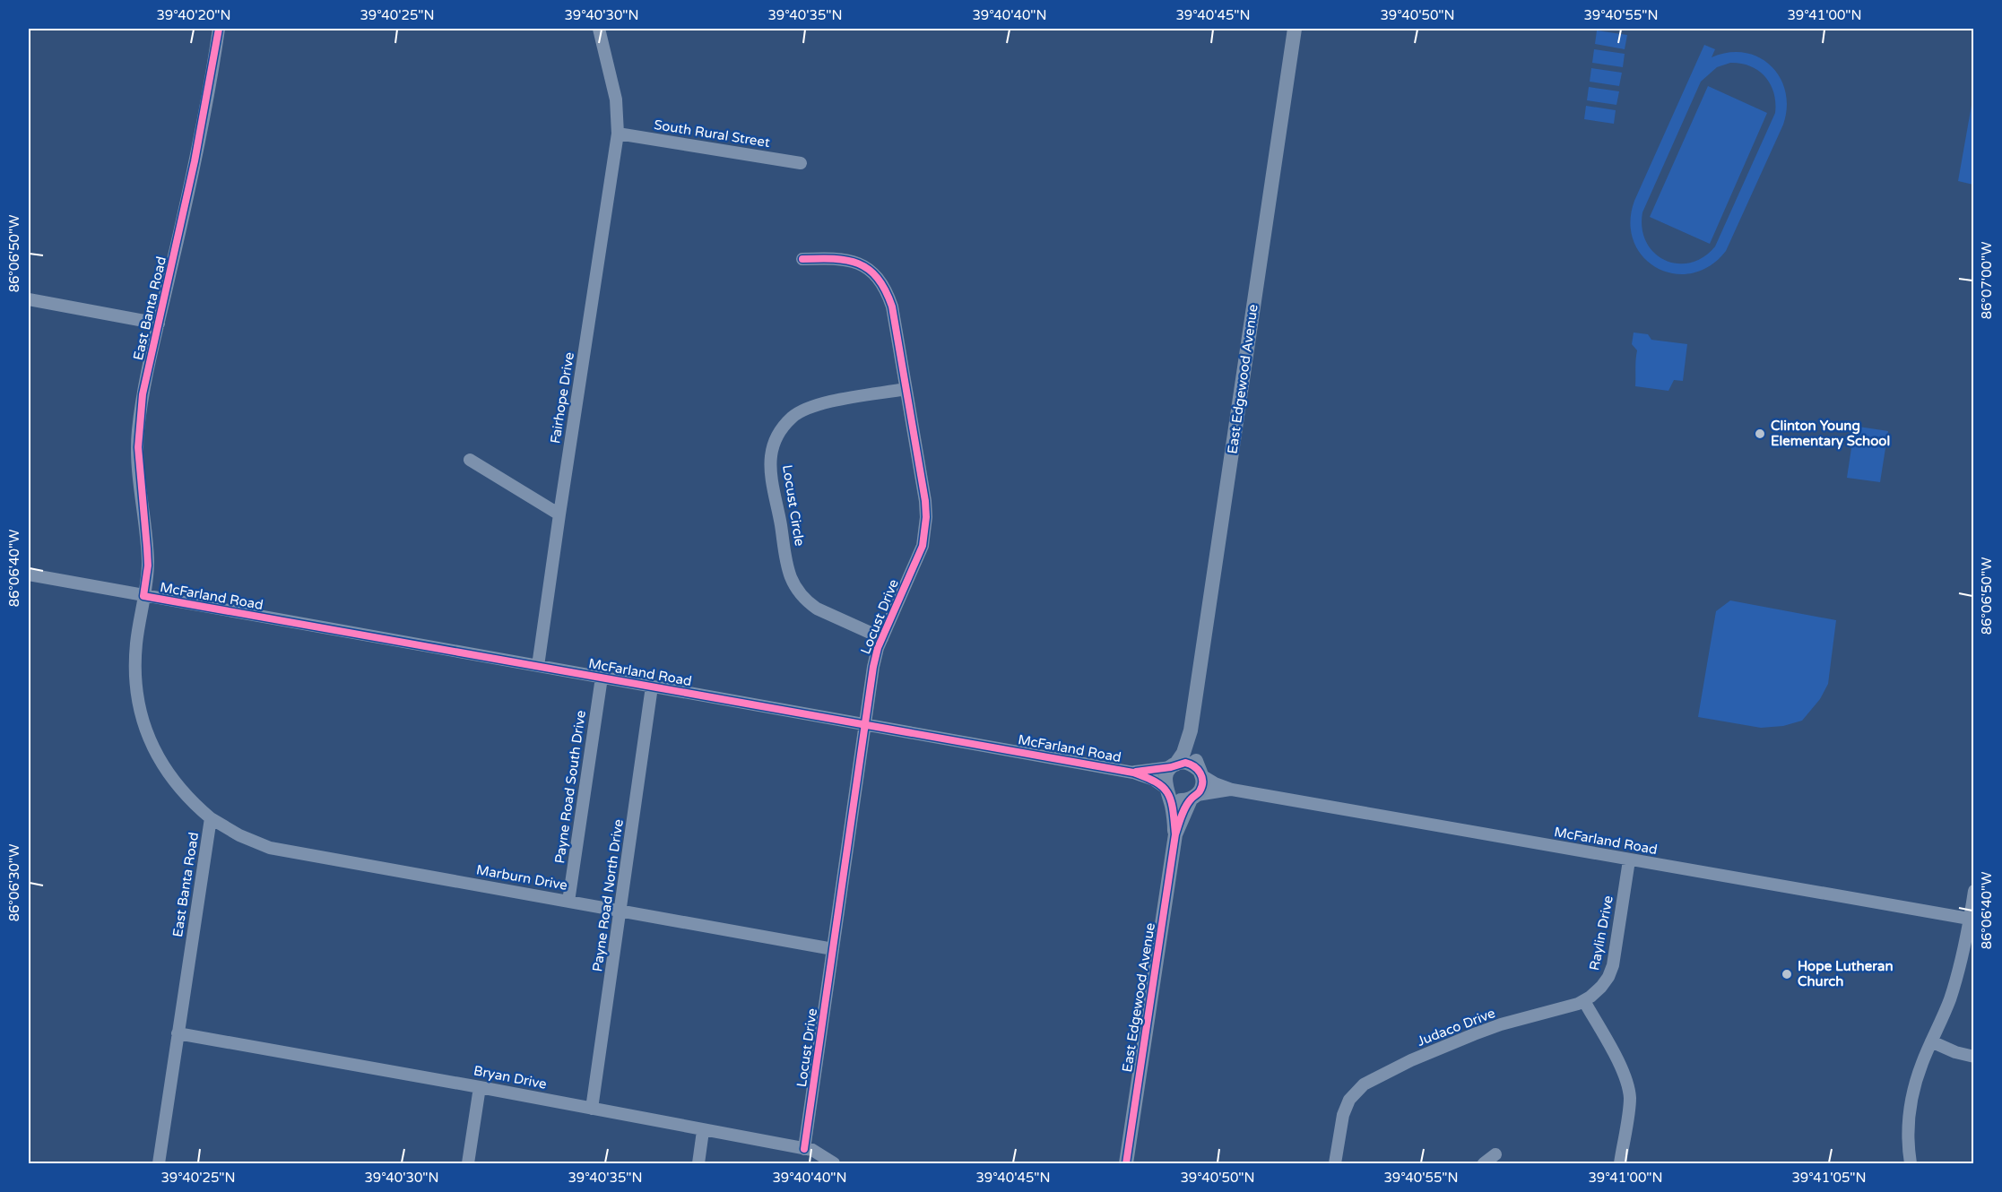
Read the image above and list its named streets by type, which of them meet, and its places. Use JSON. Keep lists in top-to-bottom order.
{
  "streets": {
    "main road": ["East Edgewood Avenue"],
    "street": [
      "South Rural Street",
      "East Banta Road",
      "Fairhope Drive",
      "Locust Circle",
      "McFarland Road",
      "Locust Drive",
      "Payne Road South Drive",
      "Marburn Drive",
      "Payne Road North Drive",
      "Raylin Drive",
      "Judaco Drive",
      "Bryan Drive"
    ]
  },
  "crossings": [
    ["South Rural Street", "Fairhope Drive"],
    ["East Banta Road", "McFarland Road"],
    ["East Banta Road", "Marburn Drive"],
    ["East Banta Road", "Bryan Drive"],
    ["East Edgewood Avenue", "McFarland Road"],
    ["Fairhope Drive", "McFarland Road"],
    ["Locust Circle", "Locust Drive"],
    ["McFarland Road", "Locust Drive"],
    ["McFarland Road", "Payne Road South Drive"],
    ["McFarland Road", "Payne Road North Drive"],
    ["McFarland Road", "Raylin Drive"],
    ["Locust Drive", "Marburn Drive"],
    ["Locust Drive", "Bryan Drive"],
    ["Payne Road South Drive", "Marburn Drive"],
    ["Marburn Drive", "Payne Road North Drive"],
    ["Payne Road North Drive", "Bryan Drive"],
    ["Raylin Drive", "Judaco Drive"]
  ],
  "places": ["Clinton Young Elementary School", "Hope Lutheran Church"],
  "coordinates": [
    "39°40'20\"N",
    "39°40'25\"N",
    "39°40'30\"N",
    "39°40'35\"N",
    "39°40'40\"N",
    "39°40'45\"N",
    "39°40'50\"N",
    "39°40'55\"N",
    "39°41'00\"N",
    "86°06'50\"W",
    "86°07'00\"W",
    "86°06'40\"W",
    "86°06'30\"W",
    "39°41'05\"N"
  ]
}
